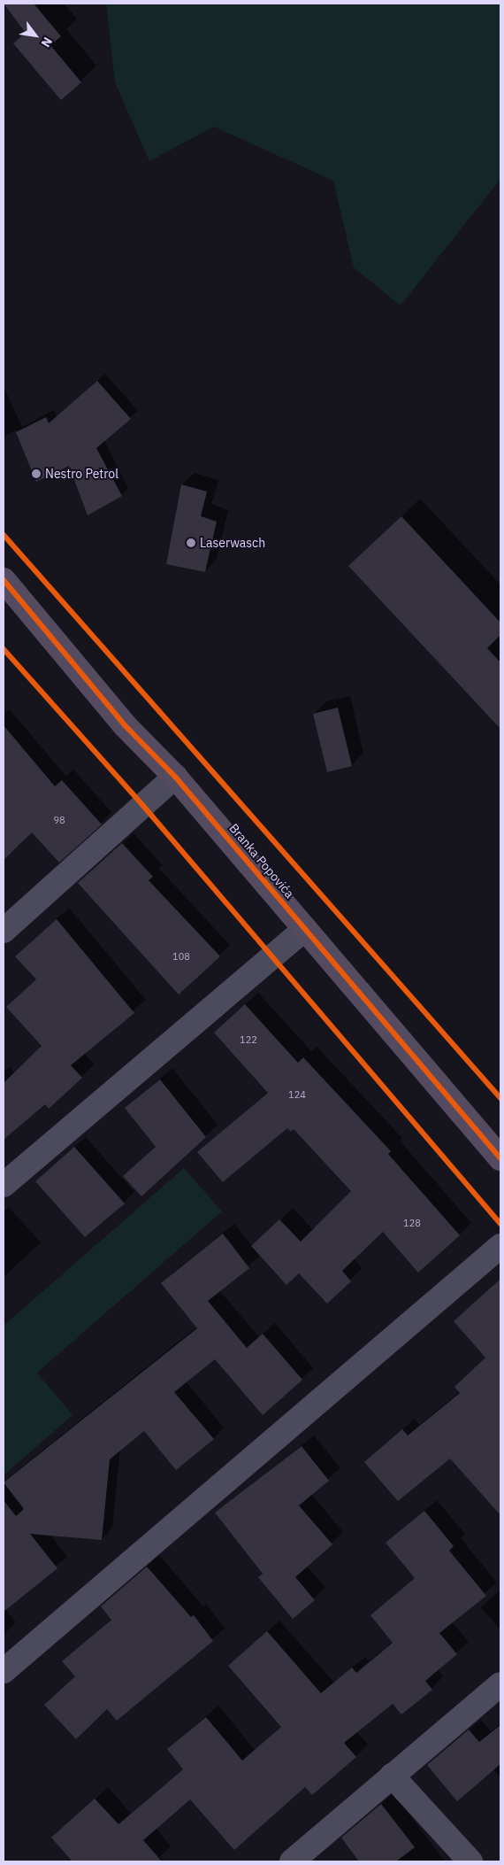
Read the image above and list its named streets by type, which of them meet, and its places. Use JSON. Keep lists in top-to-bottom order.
{
  "streets": {
    "main road": ["Branka Popovića"]
  },
  "places": ["Nestro Petrol", "Laserwasch"],
  "house_numbers": [
    "98",
    "108",
    "122",
    "124",
    "128"
  ],
  "north": "bottom right"
}
